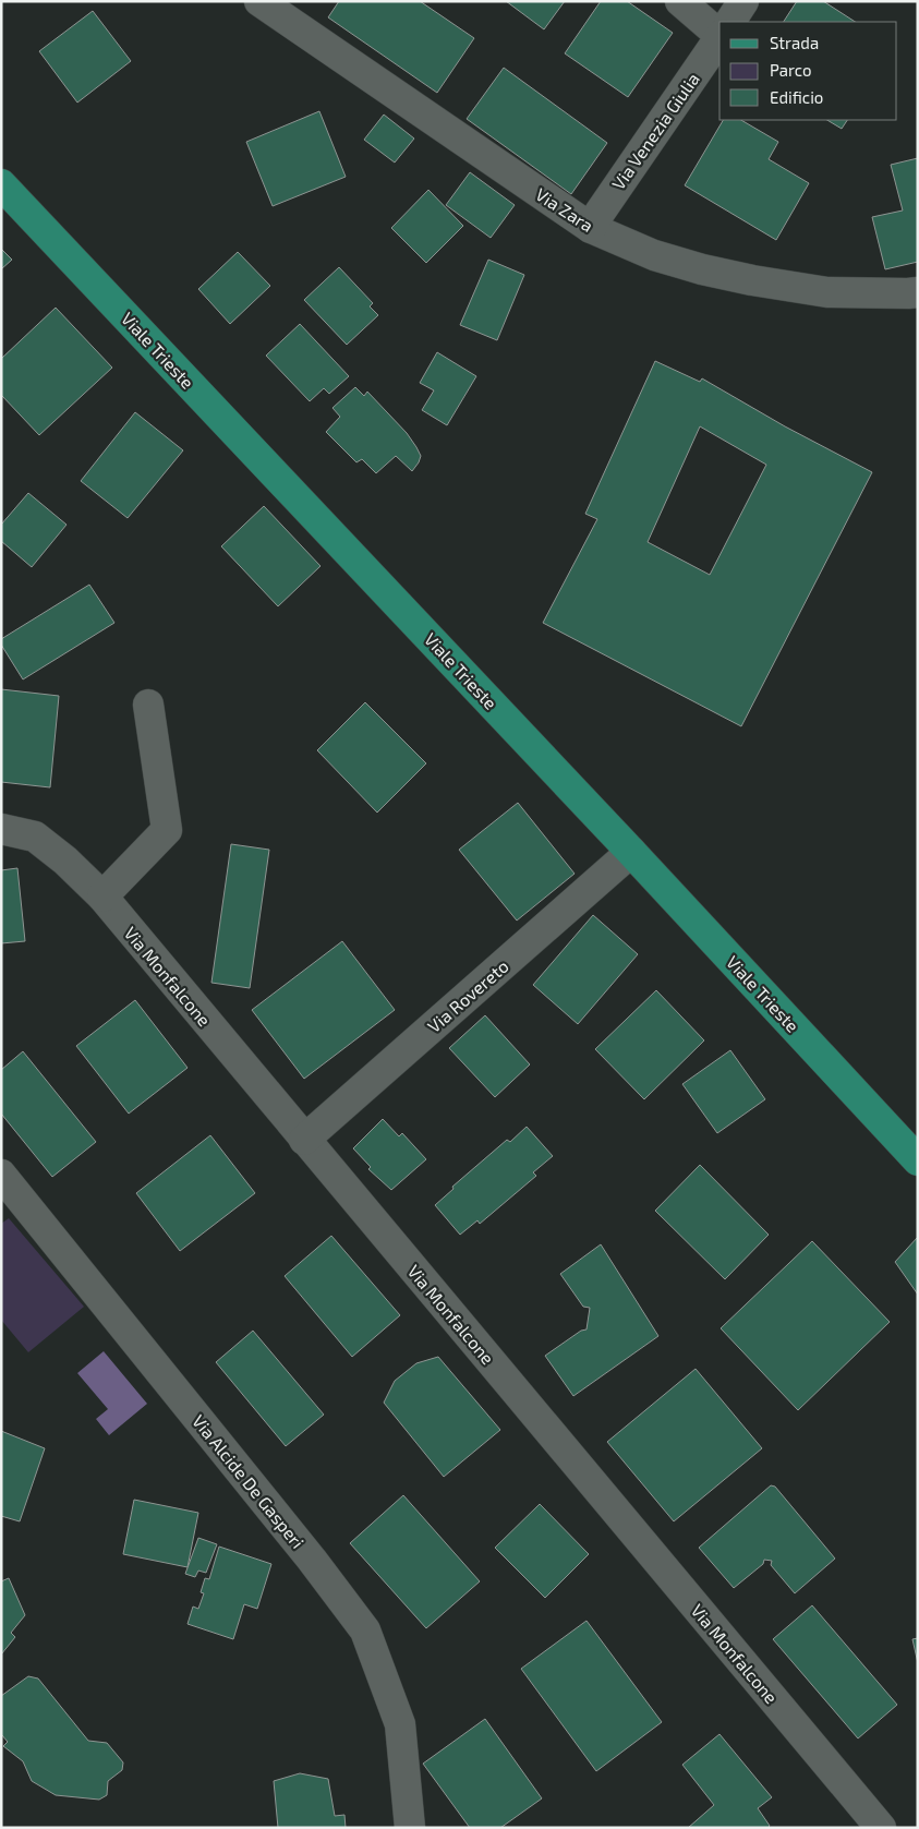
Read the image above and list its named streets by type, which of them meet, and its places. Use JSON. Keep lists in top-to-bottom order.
{
  "streets": {
    "main road": ["Viale Trieste"],
    "street": [
      "Via Venezia Giulia",
      "Via Zara",
      "Via Monfalcone",
      "Via Rovereto",
      "Via Alcide De Gasperi"
    ]
  },
  "crossings": [
    ["Via Venezia Giulia", "Via Zara"],
    ["Viale Trieste", "Via Rovereto"],
    ["Via Monfalcone", "Via Rovereto"]
  ],
  "legend": ["Strada", "Parco", "Edificio"]
}
